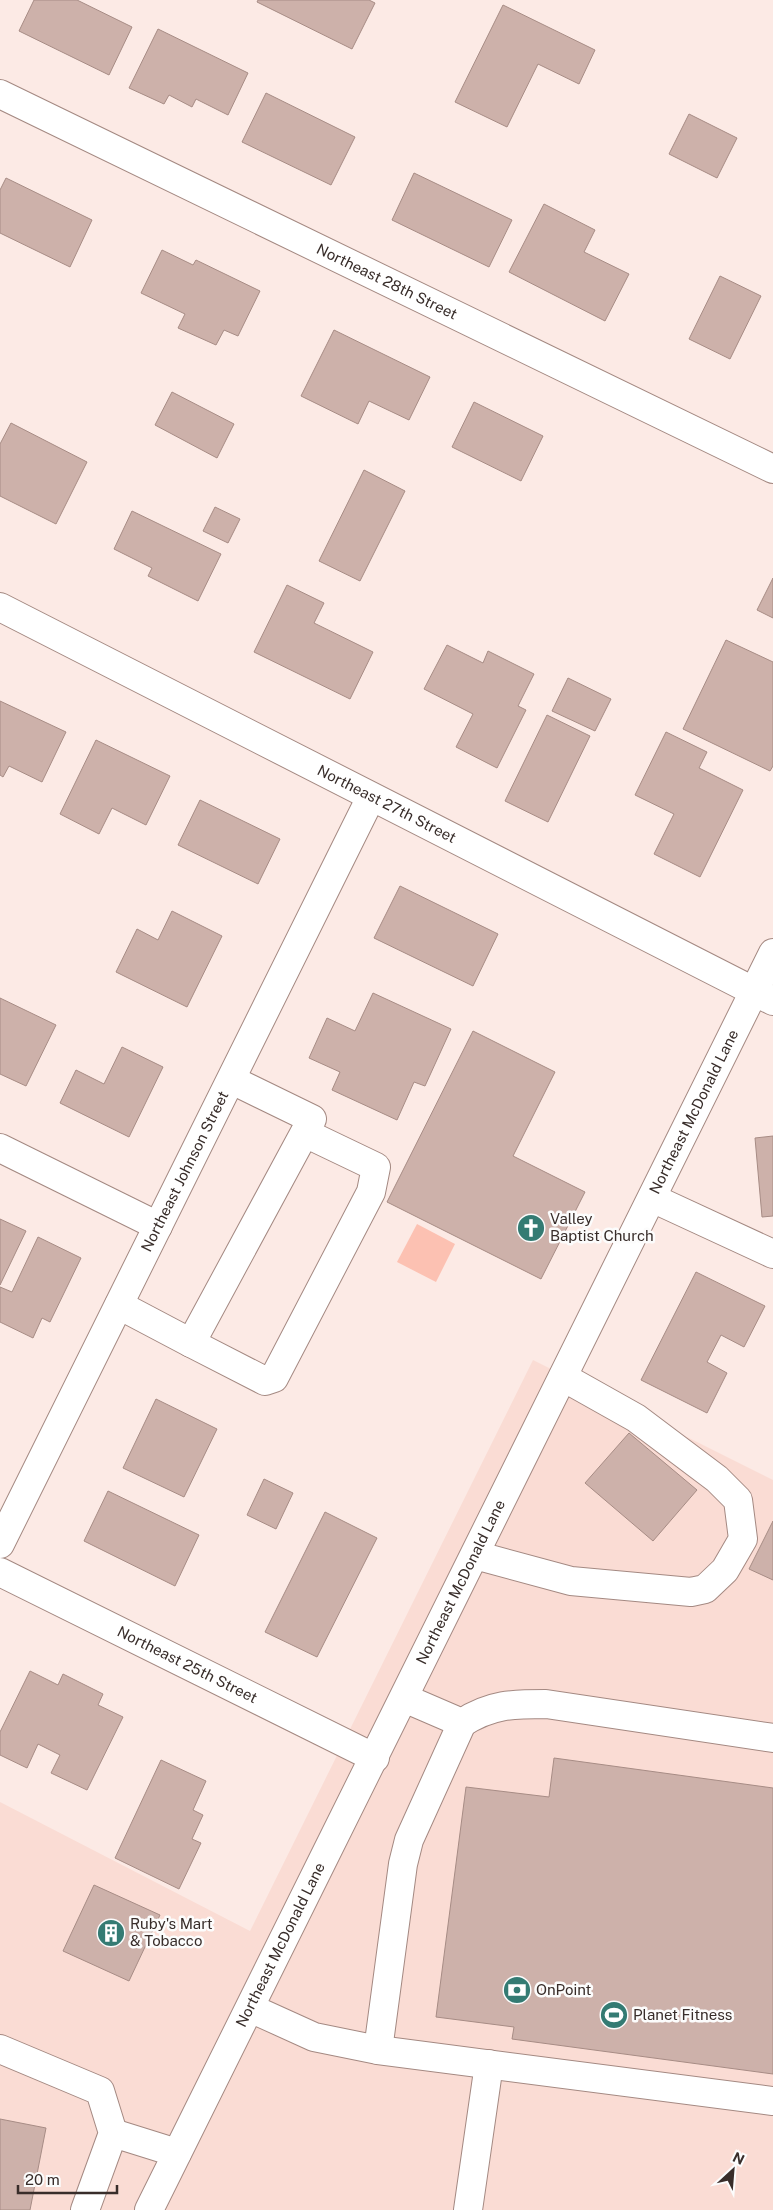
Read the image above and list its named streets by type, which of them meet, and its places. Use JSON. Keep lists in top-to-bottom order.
{
  "streets": {
    "street": [
      "Northeast 28th Street",
      "Northeast 27th Street",
      "Northeast McDonald Lane",
      "Northeast Johnson Street",
      "Northeast 25th Street"
    ]
  },
  "crossings": [
    ["Northeast 27th Street", "Northeast McDonald Lane"],
    ["Northeast 27th Street", "Northeast Johnson Street"],
    ["Northeast McDonald Lane", "Northeast 25th Street"]
  ],
  "places": {
    "church": ["Valley Baptist Church"],
    "building": ["Ruby's Mart & Tobacco"],
    "bank": ["OnPoint"],
    "sports": ["Planet Fitness"]
  },
  "scale_bar": "20 m",
  "north": "top right"
}
